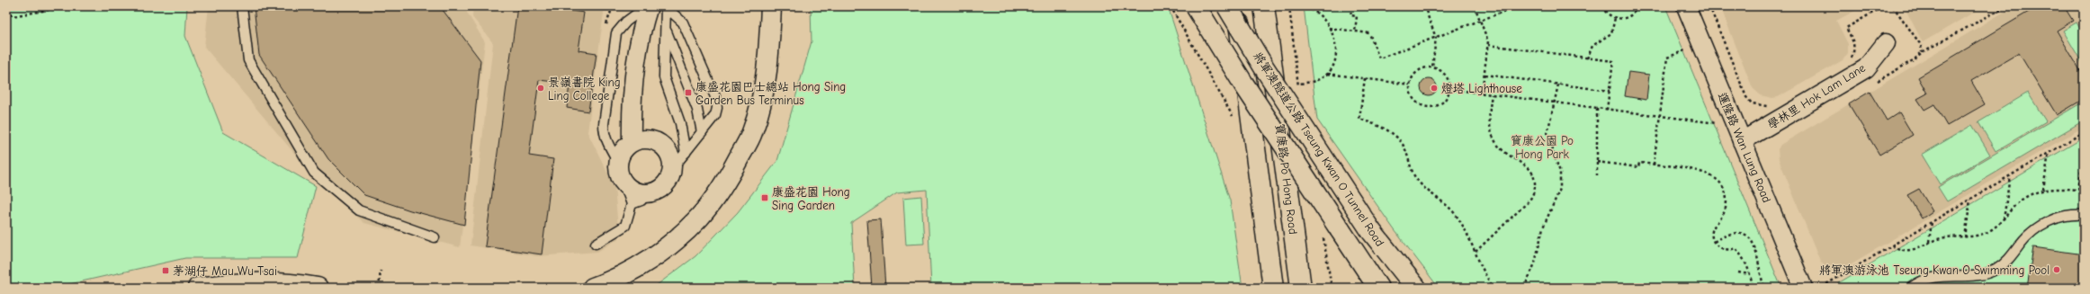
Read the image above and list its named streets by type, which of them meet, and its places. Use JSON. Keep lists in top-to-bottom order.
{
  "streets": {
    "main road": ["將軍澳隧道公路 Tseung Kwan O Tunnel Road", "寶康路 Po Hong Road"],
    "street": ["學林里 Hok Lam Lane", "運隆路 Wan Lung Road"]
  },
  "crossings": [
    ["學林里 Hok Lam Lane", "運隆路 Wan Lung Road"]
  ],
  "parks": ["寶康公園 Po Hong Park"],
  "places": {
    "other": ["景嶺書院 King Ling College", "燈塔 Lighthouse", "將軍澳游泳池 Tseung Kwan O Swimming Pool"],
    "transit": ["康盛花園巴士總站 Hong Sing Garden Bus Terminus", "康盛花園 Hong Sing Garden", "茅湖仔 Mau Wu Tsai"]
  }
}
